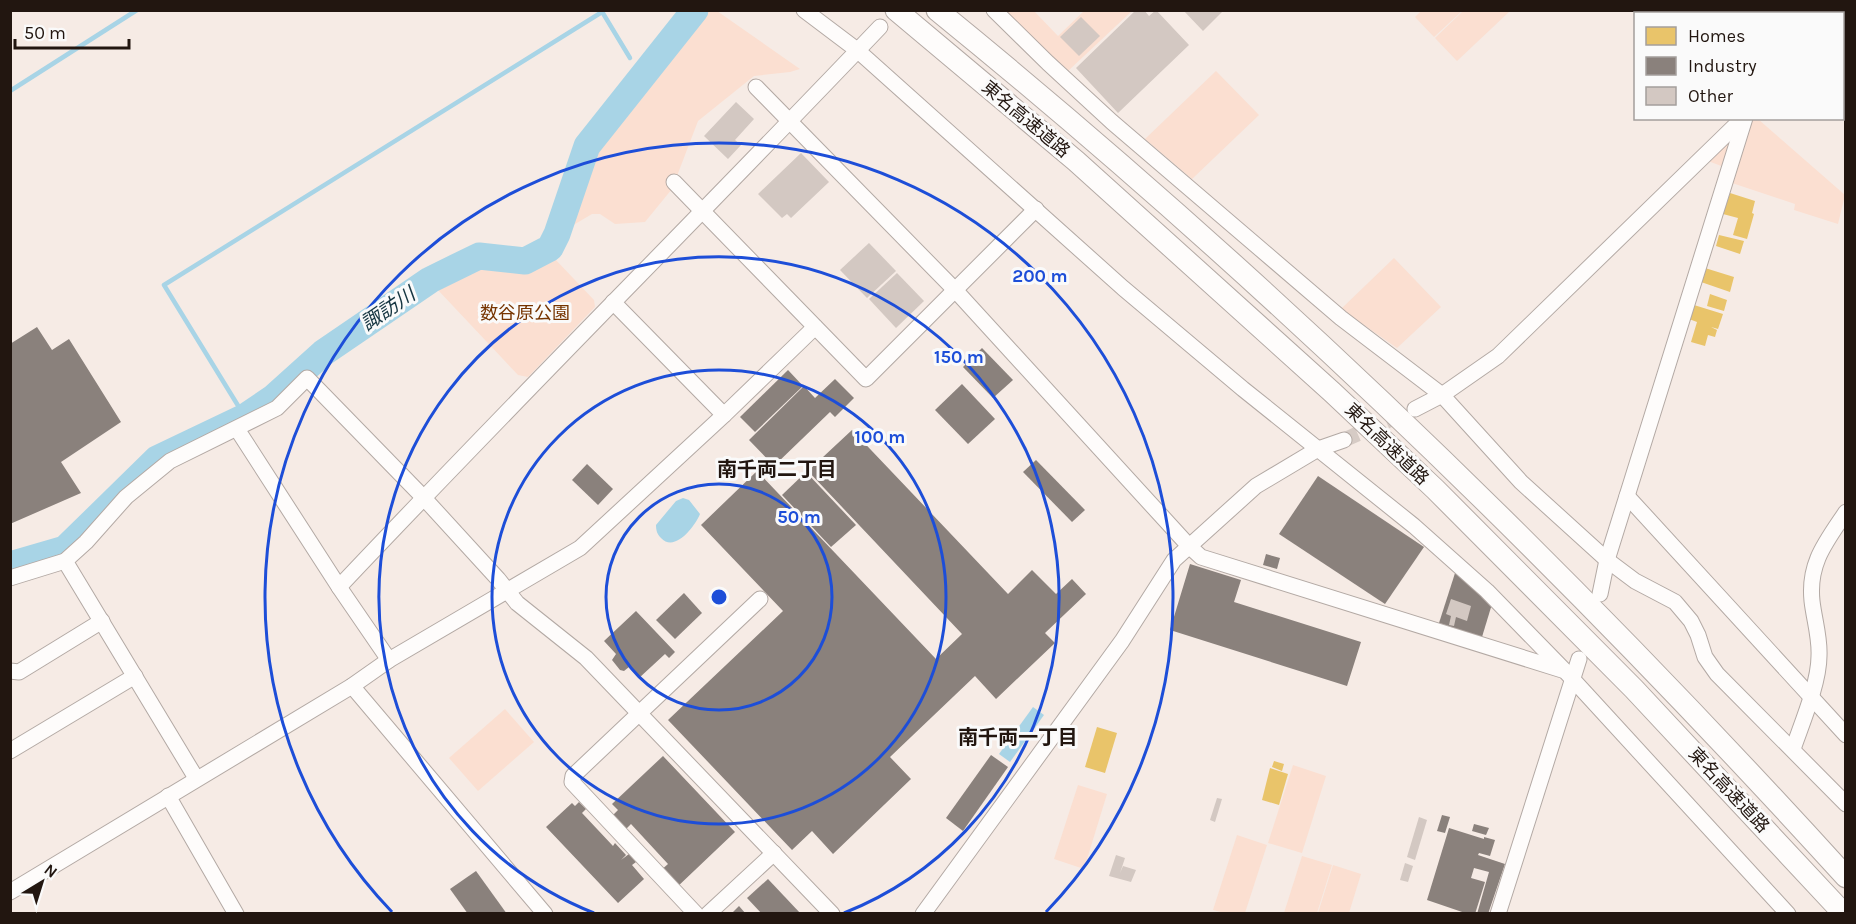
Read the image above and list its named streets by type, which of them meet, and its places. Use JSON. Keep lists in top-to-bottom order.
{
  "streets": {
    "highway": ["東名高速道路"]
  },
  "districts": ["南千両二丁目", "南千両一丁目"],
  "water": ["諏訪川"],
  "parks": ["数谷原公園"],
  "legend": ["Homes", "Industry", "Other"],
  "scale_bar": "50 m",
  "north": "top right",
  "rings": [
    "200 m",
    "150 m",
    "100 m",
    "50 m"
  ]
}
